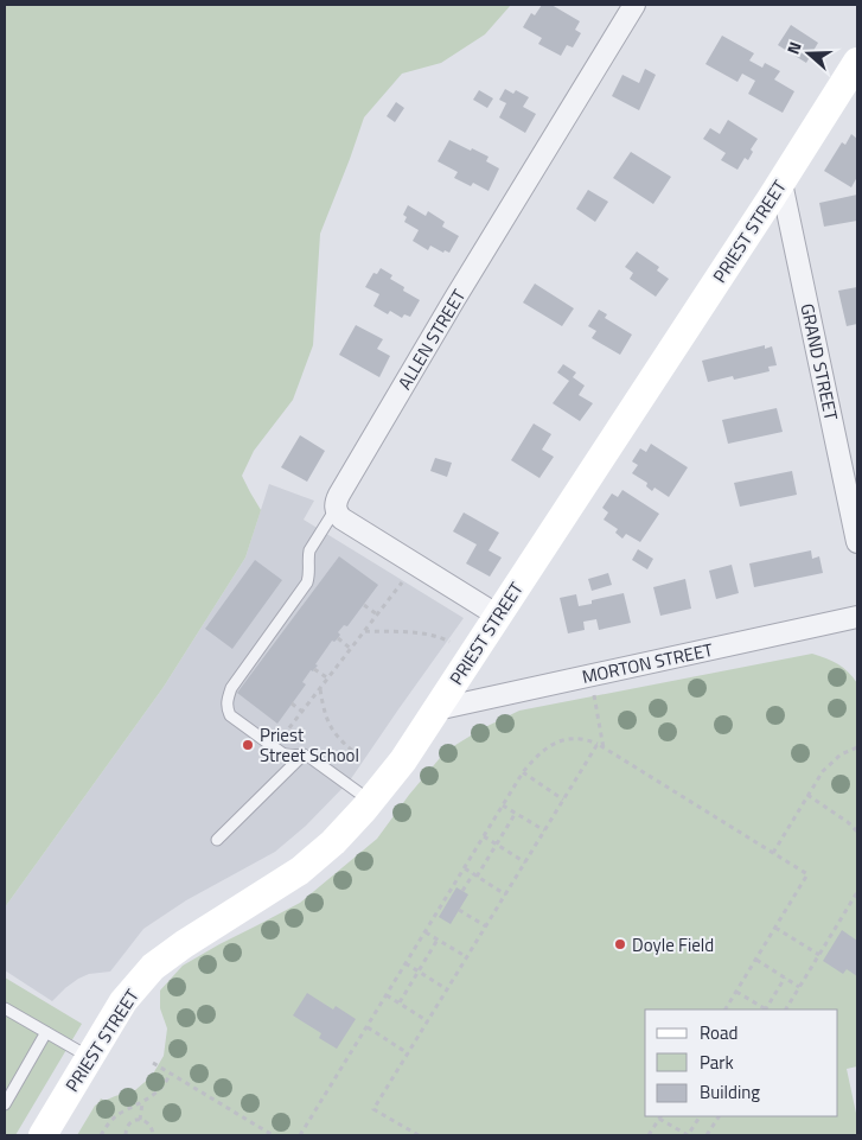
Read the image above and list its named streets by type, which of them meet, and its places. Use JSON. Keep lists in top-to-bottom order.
{
  "streets": {
    "main road": ["PRIEST STREET"],
    "street": ["ALLEN STREET", "GRAND STREET", "MORTON STREET"]
  },
  "crossings": [
    ["PRIEST STREET", "GRAND STREET"],
    ["PRIEST STREET", "MORTON STREET"]
  ],
  "places": ["Priest Street School", "Doyle Field"],
  "legend": ["Road", "Park", "Building"],
  "north": "left"
}
